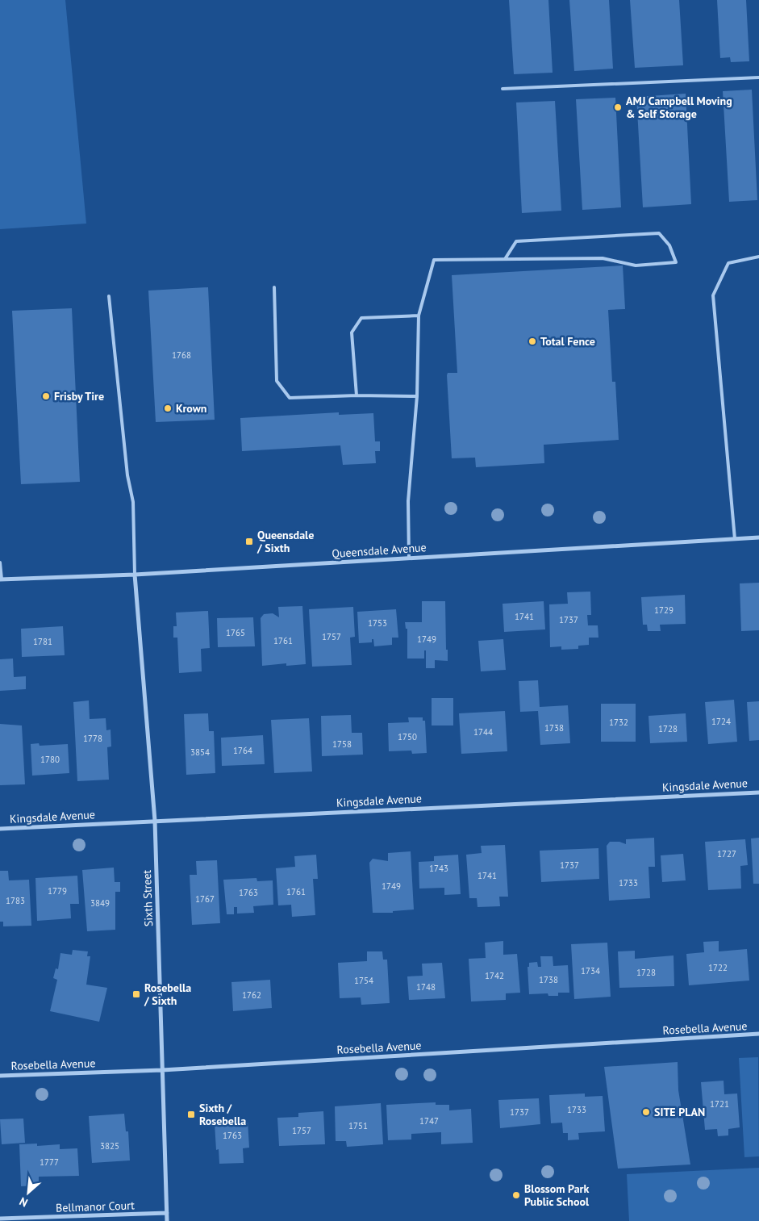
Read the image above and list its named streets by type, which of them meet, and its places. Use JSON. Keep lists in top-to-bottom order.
{
  "streets": {
    "street": [
      "Queensdale Avenue",
      "Kingsdale Avenue",
      "Sixth Street",
      "Rosebella Avenue",
      "Bellmanor Court"
    ]
  },
  "crossings": [
    ["Queensdale Avenue", "Sixth Street"],
    ["Kingsdale Avenue", "Sixth Street"],
    ["Sixth Street", "Rosebella Avenue"],
    ["Sixth Street", "Bellmanor Court"]
  ],
  "places": {
    "other": [
      "AMJ Campbell Moving & Self Storage",
      "Total Fence",
      "Frisby Tire",
      "Krown",
      "SITE PLAN",
      "Blossom Park Public School"
    ],
    "transit": ["Queensdale / Sixth", "Rosebella / Sixth", "Sixth / Rosebella"]
  },
  "house_numbers": [
    "1768",
    "1729",
    "1741",
    "1737",
    "1753",
    "1765",
    "1757",
    "1749",
    "1761",
    "1781",
    "1724",
    "1732",
    "1738",
    "1728",
    "1744",
    "1750",
    "1778",
    "1758",
    "1764",
    "3854",
    "1780",
    "1727",
    "1737",
    "1743",
    "1741",
    "1733",
    "1749",
    "1779",
    "1761",
    "1763",
    "1767",
    "1783",
    "3849",
    "1722",
    "1734",
    "1728",
    "1742",
    "1738",
    "1754",
    "1748",
    "1762",
    "1721",
    "1733",
    "1737",
    "1747",
    "1751",
    "1757",
    "1763",
    "3825",
    "1777"
  ],
  "north": "bottom left"
}
